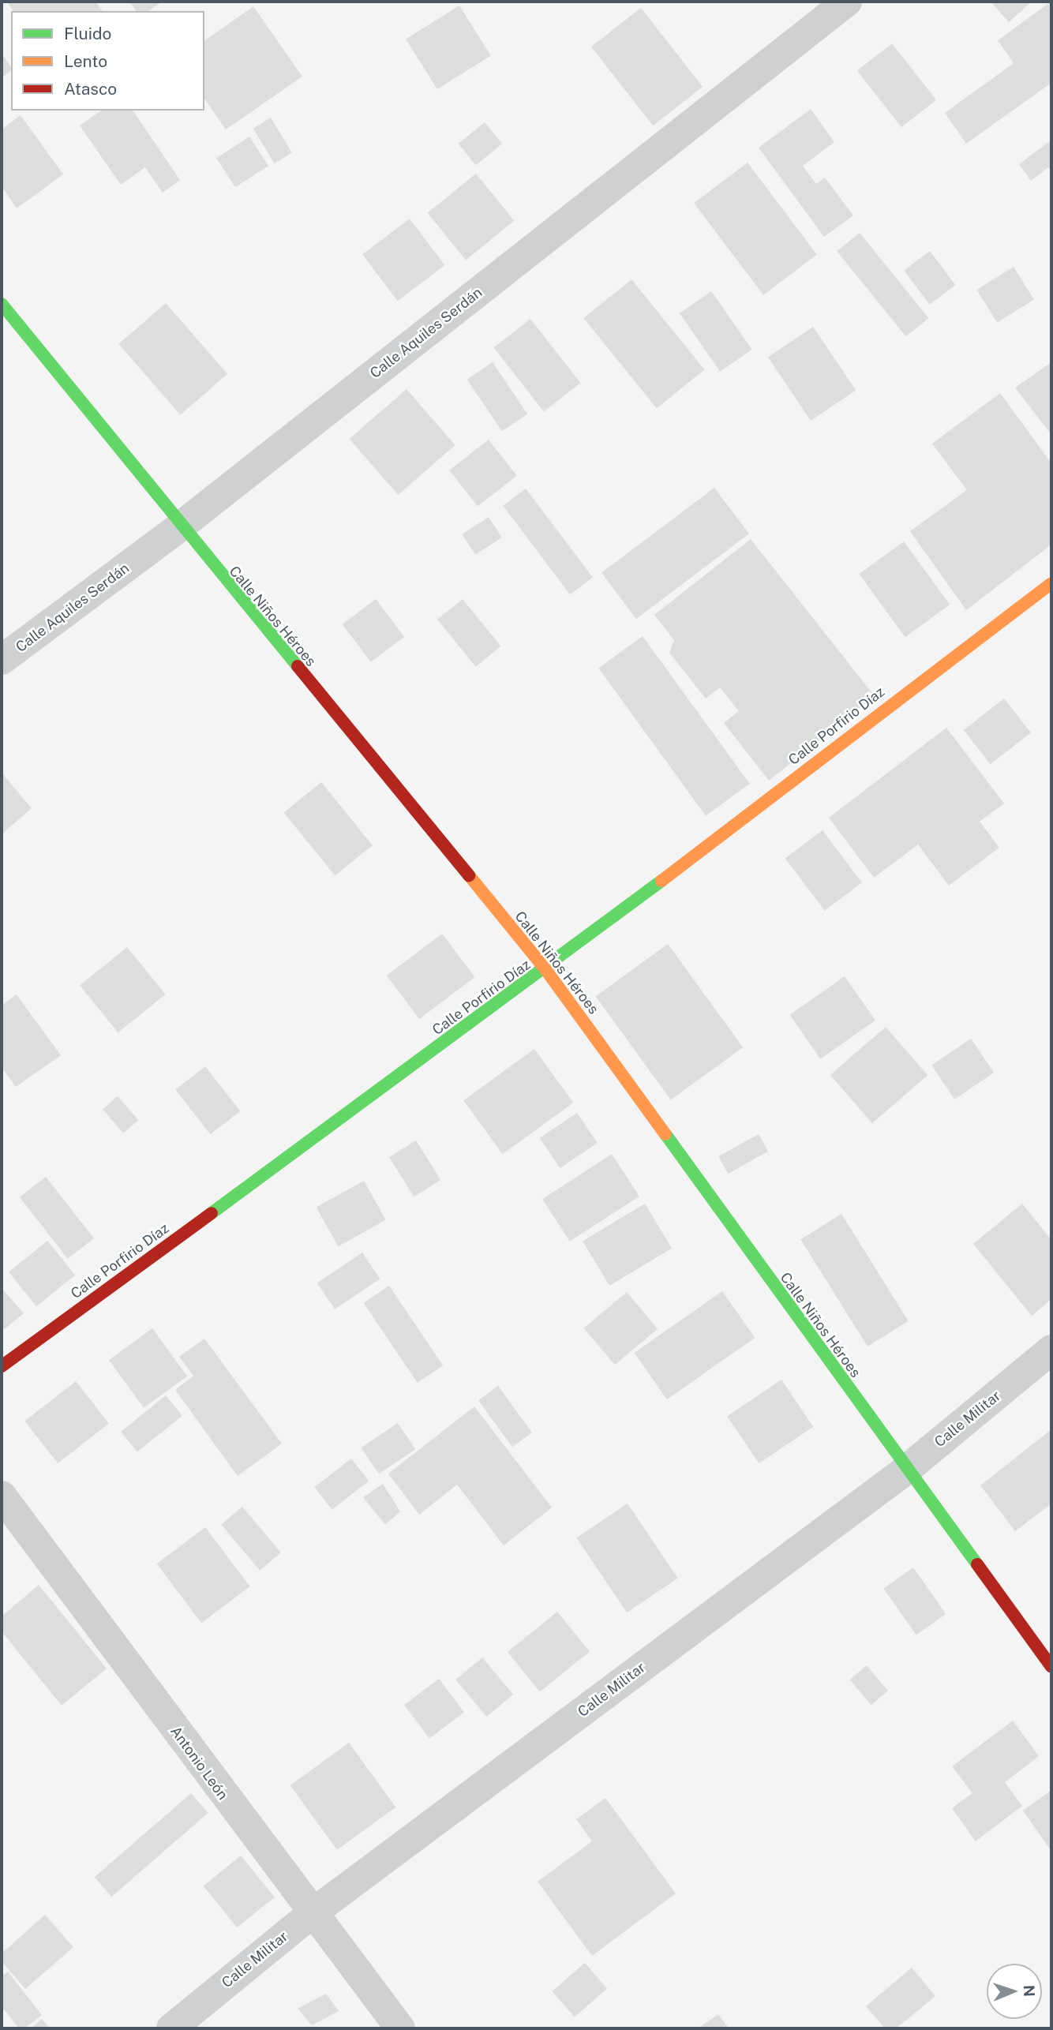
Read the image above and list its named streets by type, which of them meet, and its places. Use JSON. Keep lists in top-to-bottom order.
{
  "streets": {
    "street": [
      "Calle Aquiles Serdán",
      "Calle Niños Héroes",
      "Calle Porfirio Díaz",
      "Calle Militar",
      "Antonio León"
    ]
  },
  "crossings": [
    ["Calle Aquiles Serdán", "Calle Niños Héroes"],
    ["Calle Niños Héroes", "Calle Porfirio Díaz"],
    ["Calle Niños Héroes", "Calle Militar"],
    ["Calle Militar", "Antonio León"]
  ],
  "legend": ["Fluido", "Lento", "Atasco"],
  "north": "right"
}
